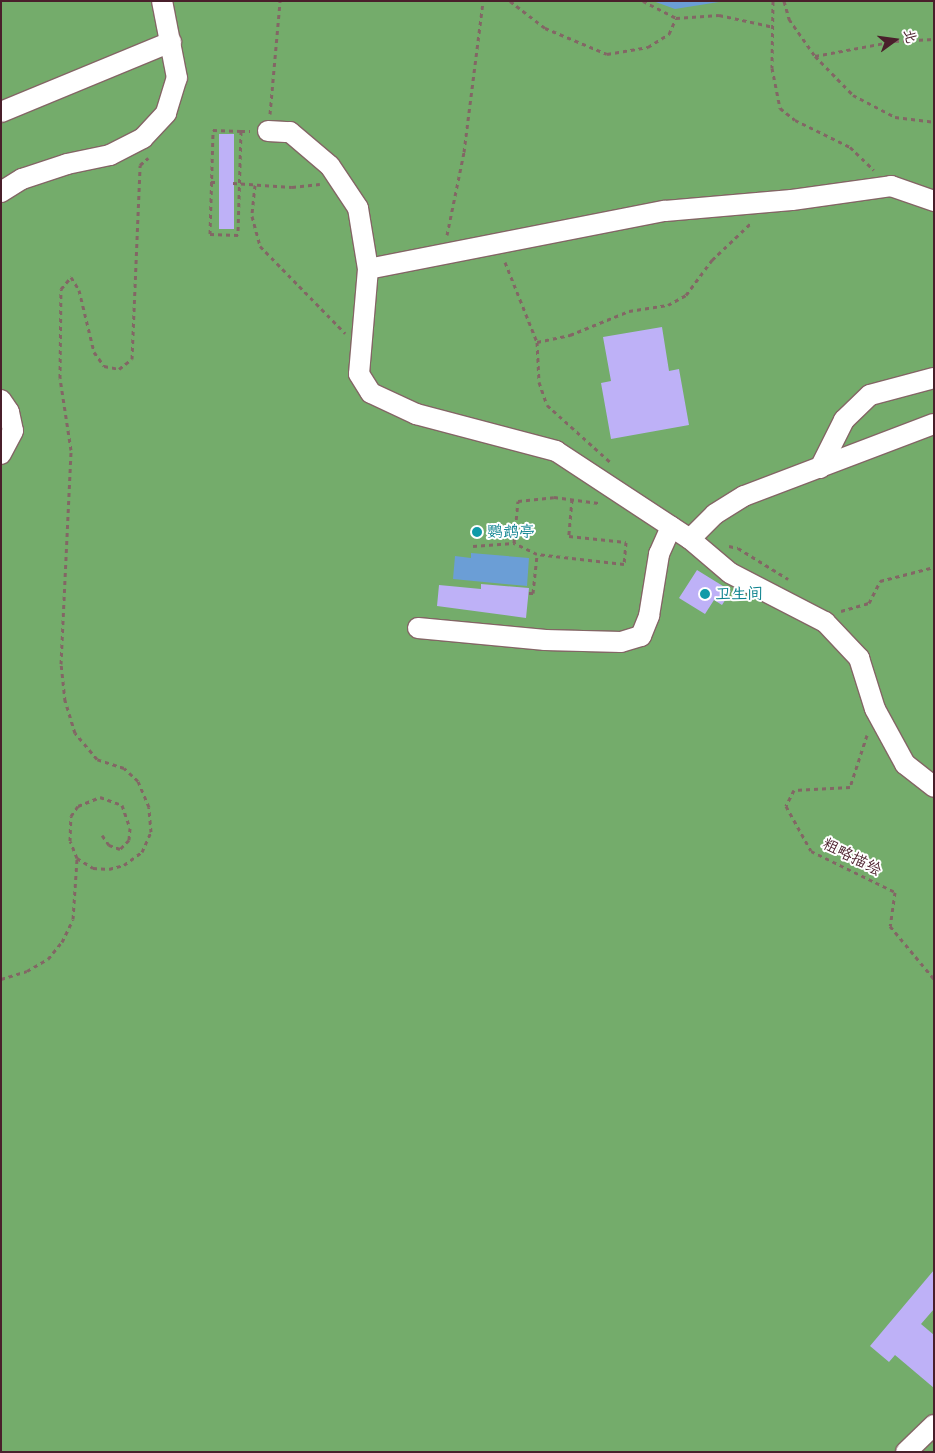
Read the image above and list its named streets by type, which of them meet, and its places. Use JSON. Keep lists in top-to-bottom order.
{
  "streets": {
    "path": ["粗略描绘"]
  },
  "places": ["鹦鹉亭", "卫生间"],
  "north": "right"
}
